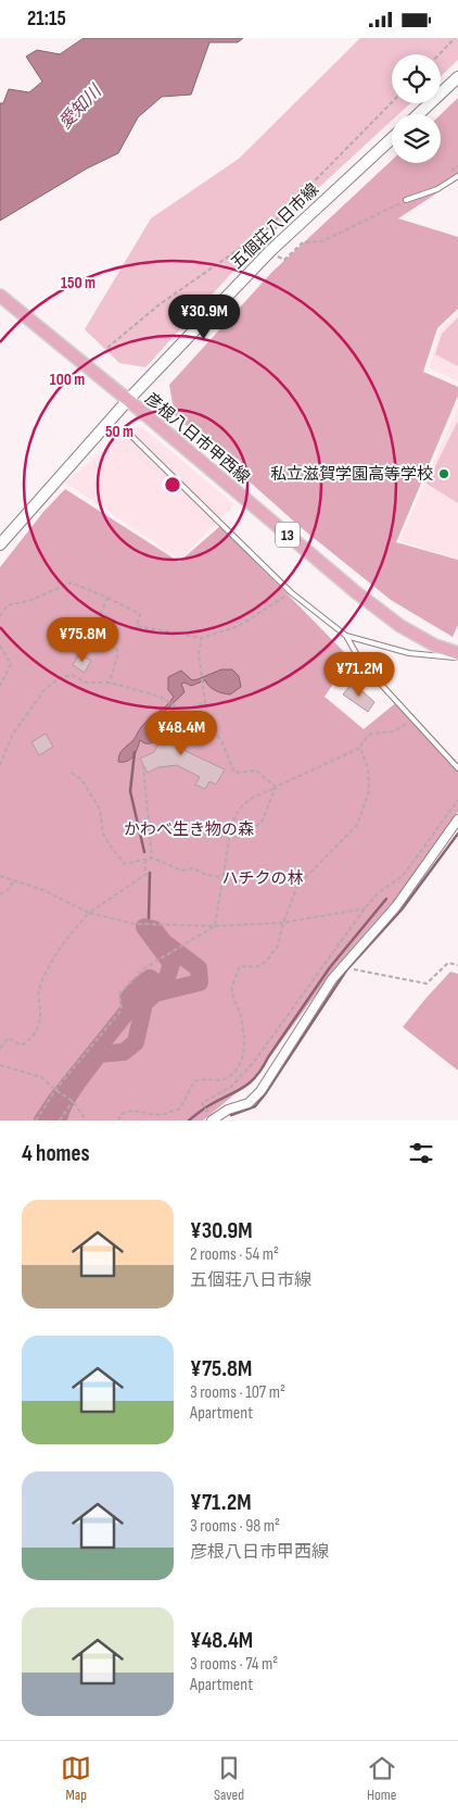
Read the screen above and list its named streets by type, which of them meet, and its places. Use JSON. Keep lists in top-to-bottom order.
{
  "streets": {
    "main road": ["五個荘八日市線", "彦根八日市甲西線", "13"]
  },
  "crossings": [
    ["五個荘八日市線", "彦根八日市甲西線"]
  ],
  "water": ["愛知川"],
  "parks": ["かわべ生き物の森", "ハチクの林"],
  "places": ["私立滋賀学園高等学校"],
  "page": {
    "status": "21:15",
    "price": [
      "¥30.9M",
      "¥75.8M",
      "¥71.2M",
      "¥48.4M"
    ],
    "heading": "4 homes",
    "list": [
      {
        "name": "¥30.9M",
        "note": "2 rooms · 54 m² · 五個荘八日市線"
      },
      {
        "name": "¥75.8M",
        "note": "3 rooms · 107 m² · Apartment"
      },
      {
        "name": "¥71.2M",
        "note": "3 rooms · 98 m² · 彦根八日市甲西線"
      },
      {
        "name": "¥48.4M",
        "note": "3 rooms · 74 m² · Apartment"
      }
    ],
    "tabs": ["Map", "Saved", "Home"]
  },
  "rings": ["150 m", "100 m", "50 m"]
}
